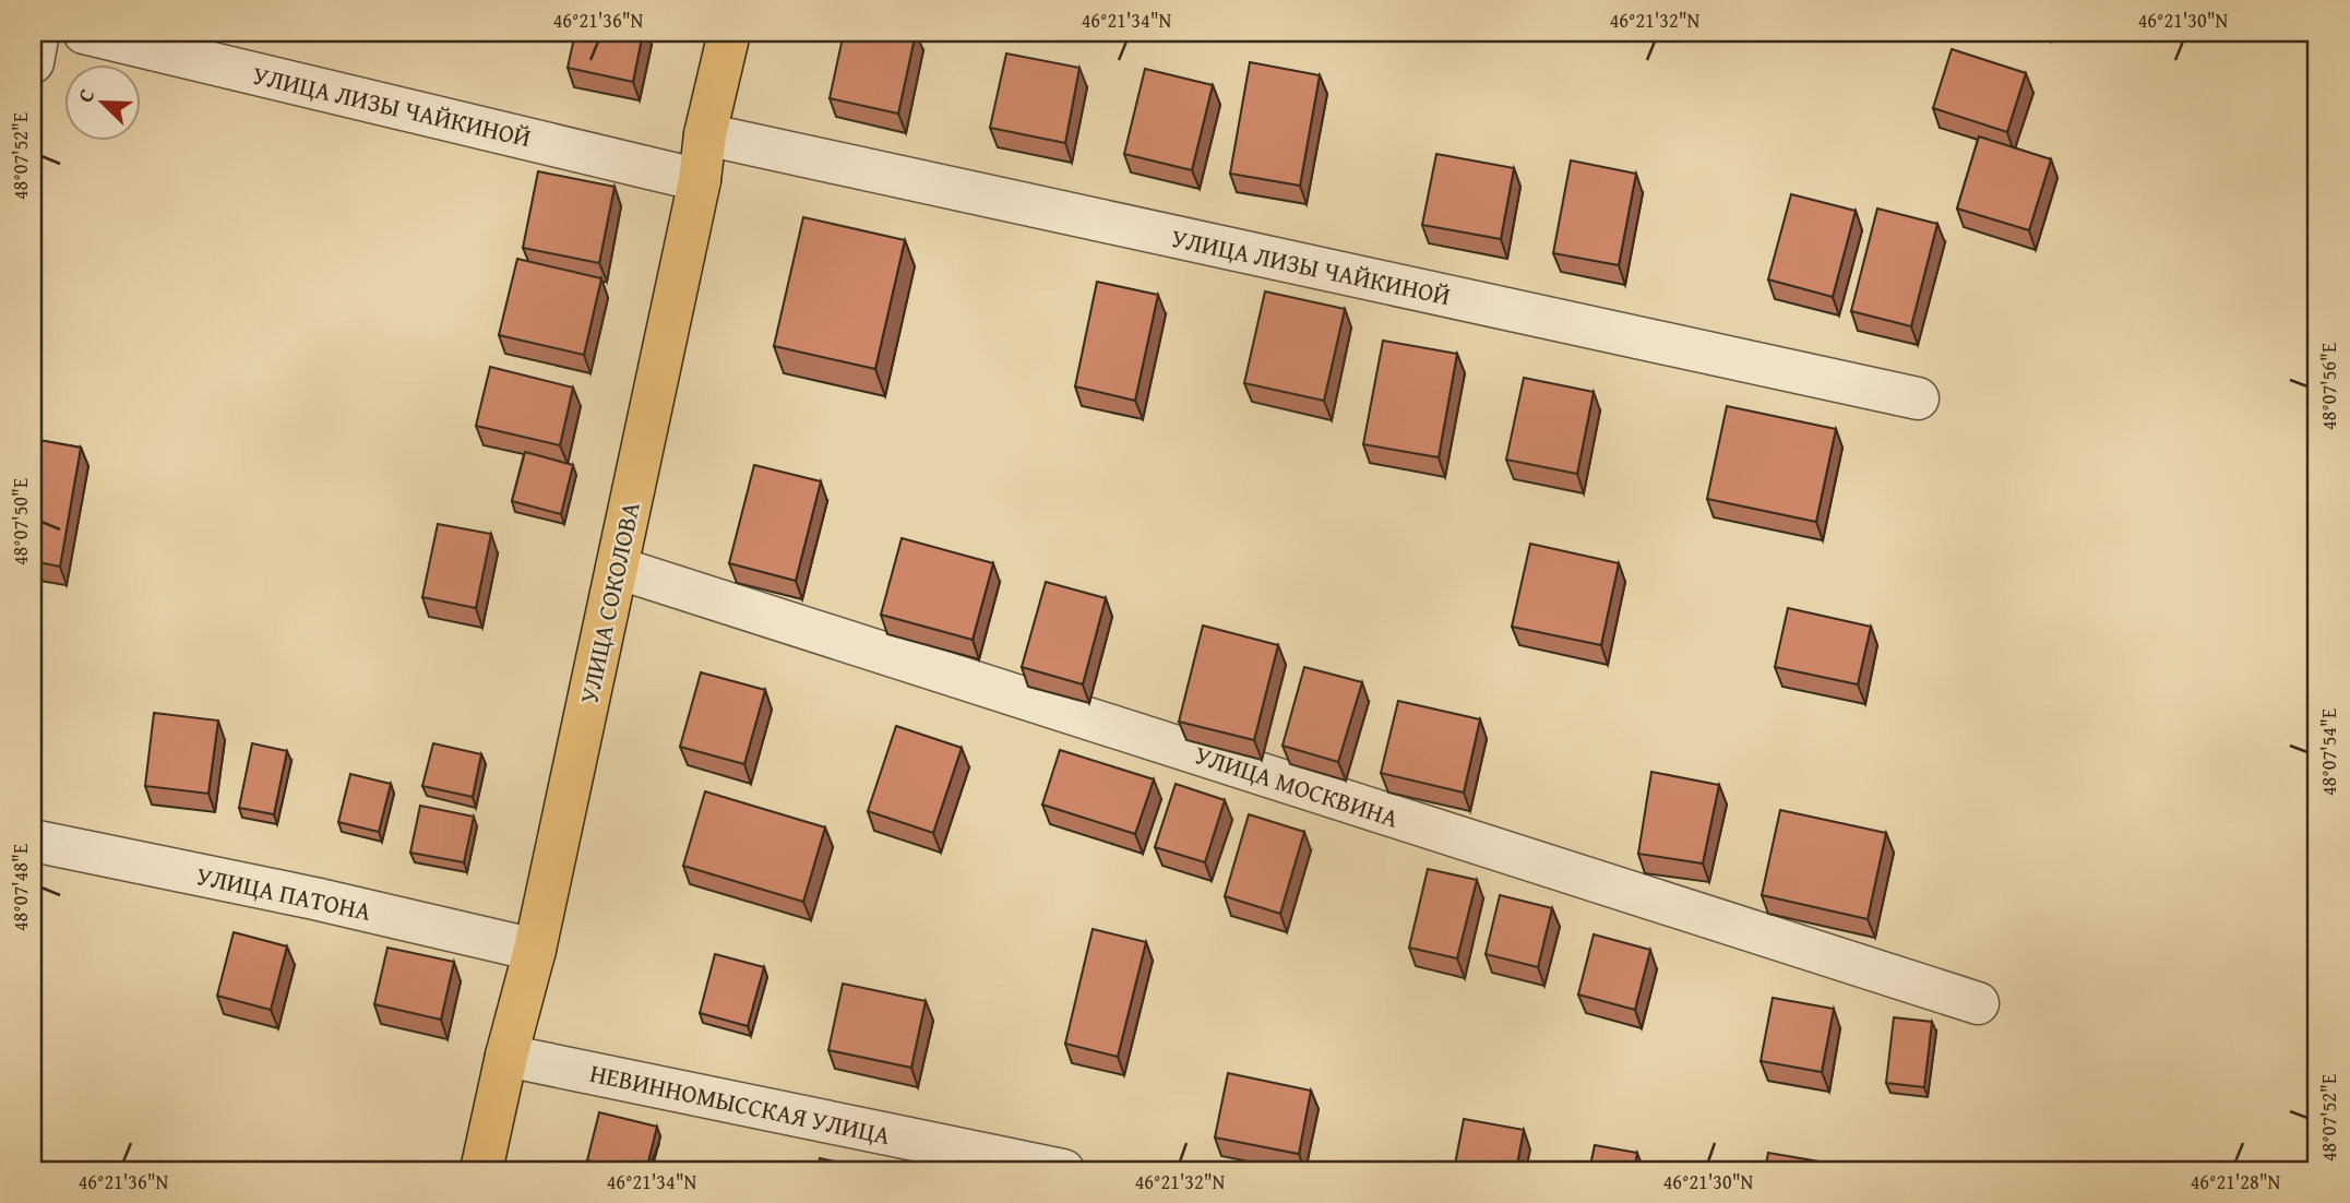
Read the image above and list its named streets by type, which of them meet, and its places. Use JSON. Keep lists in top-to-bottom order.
{
  "streets": {
    "main road": ["УЛИЦА СОКОЛОВА"],
    "street": [
      "УЛИЦА ЛИЗЫ ЧАЙКИНОЙ",
      "УЛИЦА МОСКВИНА",
      "УЛИЦА ПАТОНА",
      "НЕВИННОМЫССКАЯ УЛИЦА"
    ]
  },
  "crossings": [
    ["УЛИЦА ЛИЗЫ ЧАЙКИНОЙ", "УЛИЦА СОКОЛОВА"],
    ["УЛИЦА СОКОЛОВА", "УЛИЦА МОСКВИНА"],
    ["УЛИЦА СОКОЛОВА", "УЛИЦА ПАТОНА"],
    ["УЛИЦА СОКОЛОВА", "НЕВИННОМЫССКАЯ УЛИЦА"]
  ],
  "north": "top left",
  "coordinates": [
    "46°21'36\"N",
    "46°21'34\"N",
    "46°21'32\"N",
    "46°21'30\"N",
    "48°07'52\"E",
    "48°07'56\"E",
    "48°07'50\"E",
    "48°07'54\"E",
    "48°07'48\"E",
    "46°21'28\"N"
  ]
}
